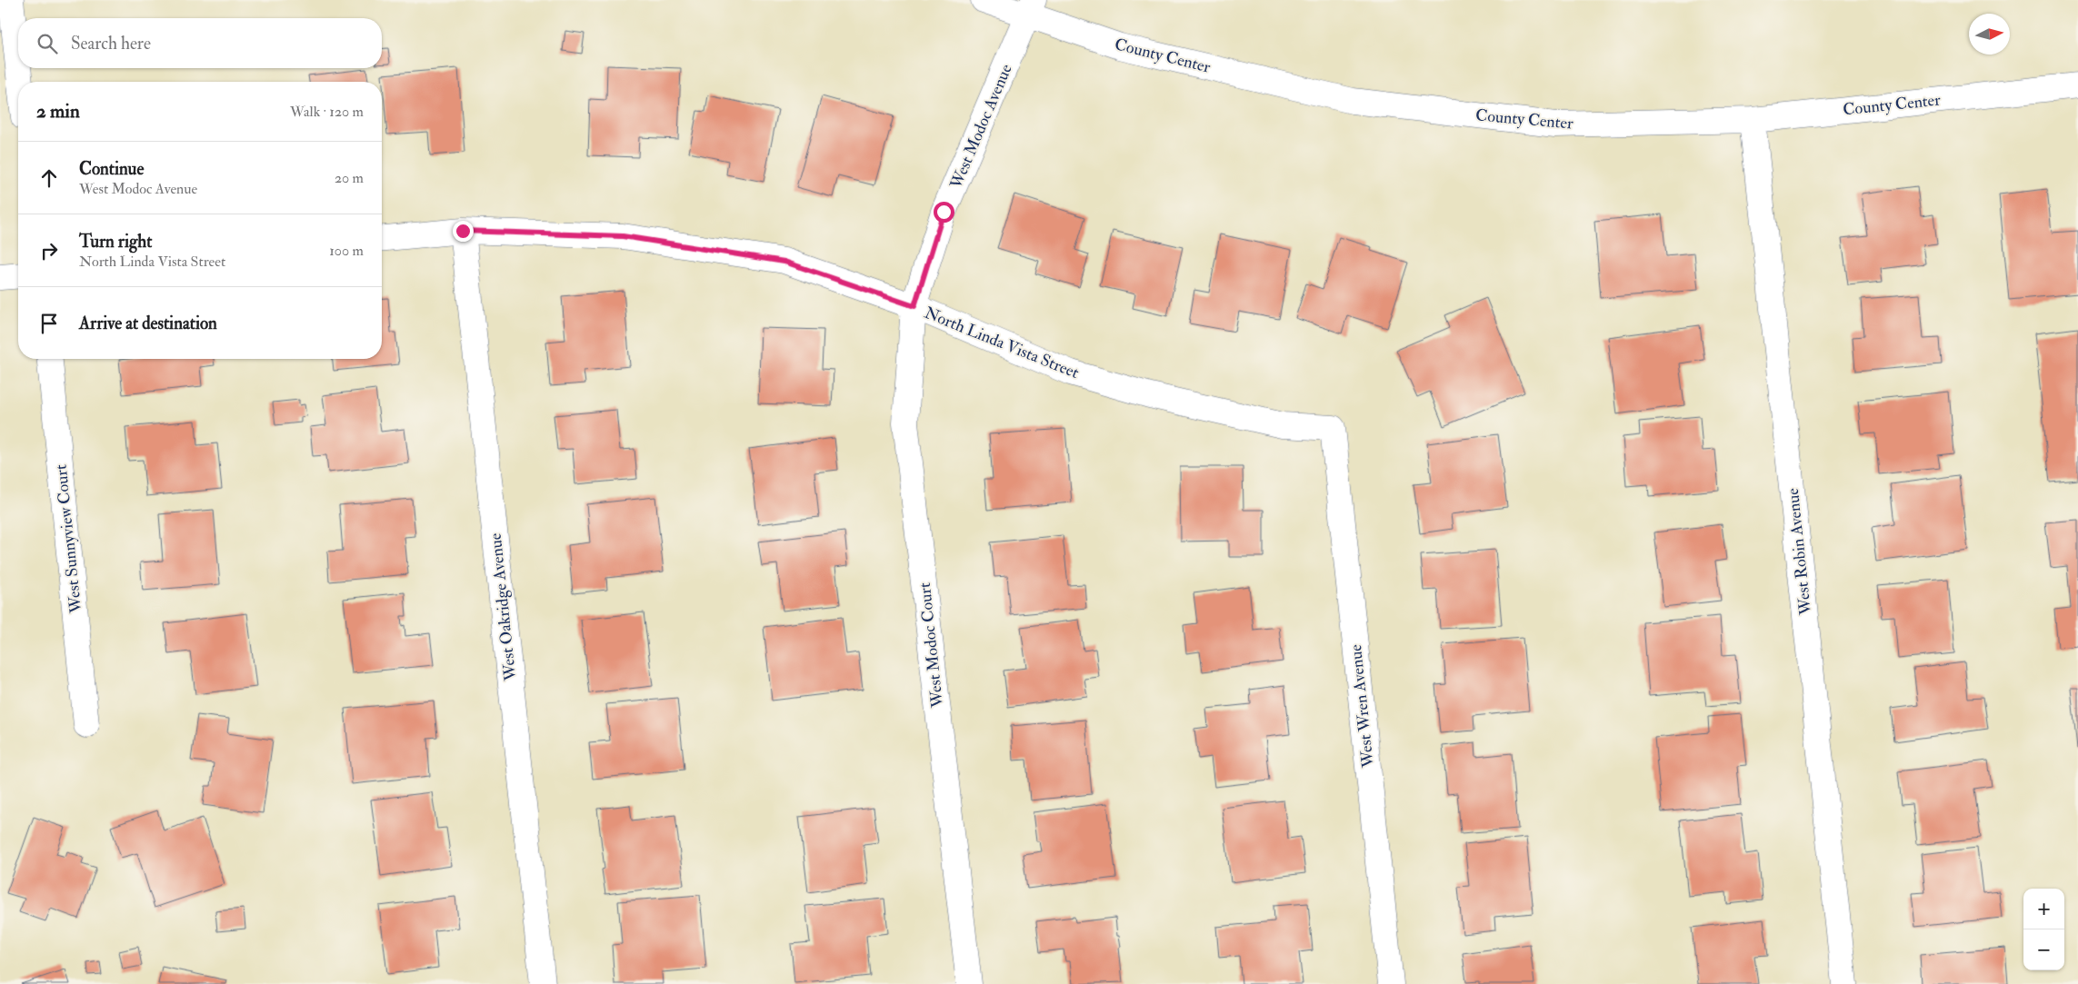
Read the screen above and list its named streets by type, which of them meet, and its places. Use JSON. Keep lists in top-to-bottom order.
{
  "streets": {
    "street": [
      "County Center",
      "West Modoc Avenue",
      "North Linda Vista Street",
      "West Sunnyview Court",
      "West Robin Avenue",
      "West Oakridge Avenue",
      "West Modoc Court",
      "West Wren Avenue"
    ]
  },
  "crossings": [
    ["County Center", "West Modoc Avenue"],
    ["County Center", "West Robin Avenue"],
    ["West Modoc Avenue", "North Linda Vista Street"],
    ["West Modoc Avenue", "West Modoc Court"],
    ["North Linda Vista Street", "West Oakridge Avenue"],
    ["North Linda Vista Street", "West Modoc Court"],
    ["North Linda Vista Street", "West Wren Avenue"]
  ],
  "north": "right",
  "page": {
    "search": "Search here",
    "heading": ["2 min", "Walk · 120 m"],
    "list": [
      ["Continue", "West Modoc Avenue", "20 m"],
      ["Turn right", "North Linda Vista Street", "100 m"],
      "Arrive at destination"
    ],
    "map_buttons": ["+", "−"]
  }
}
